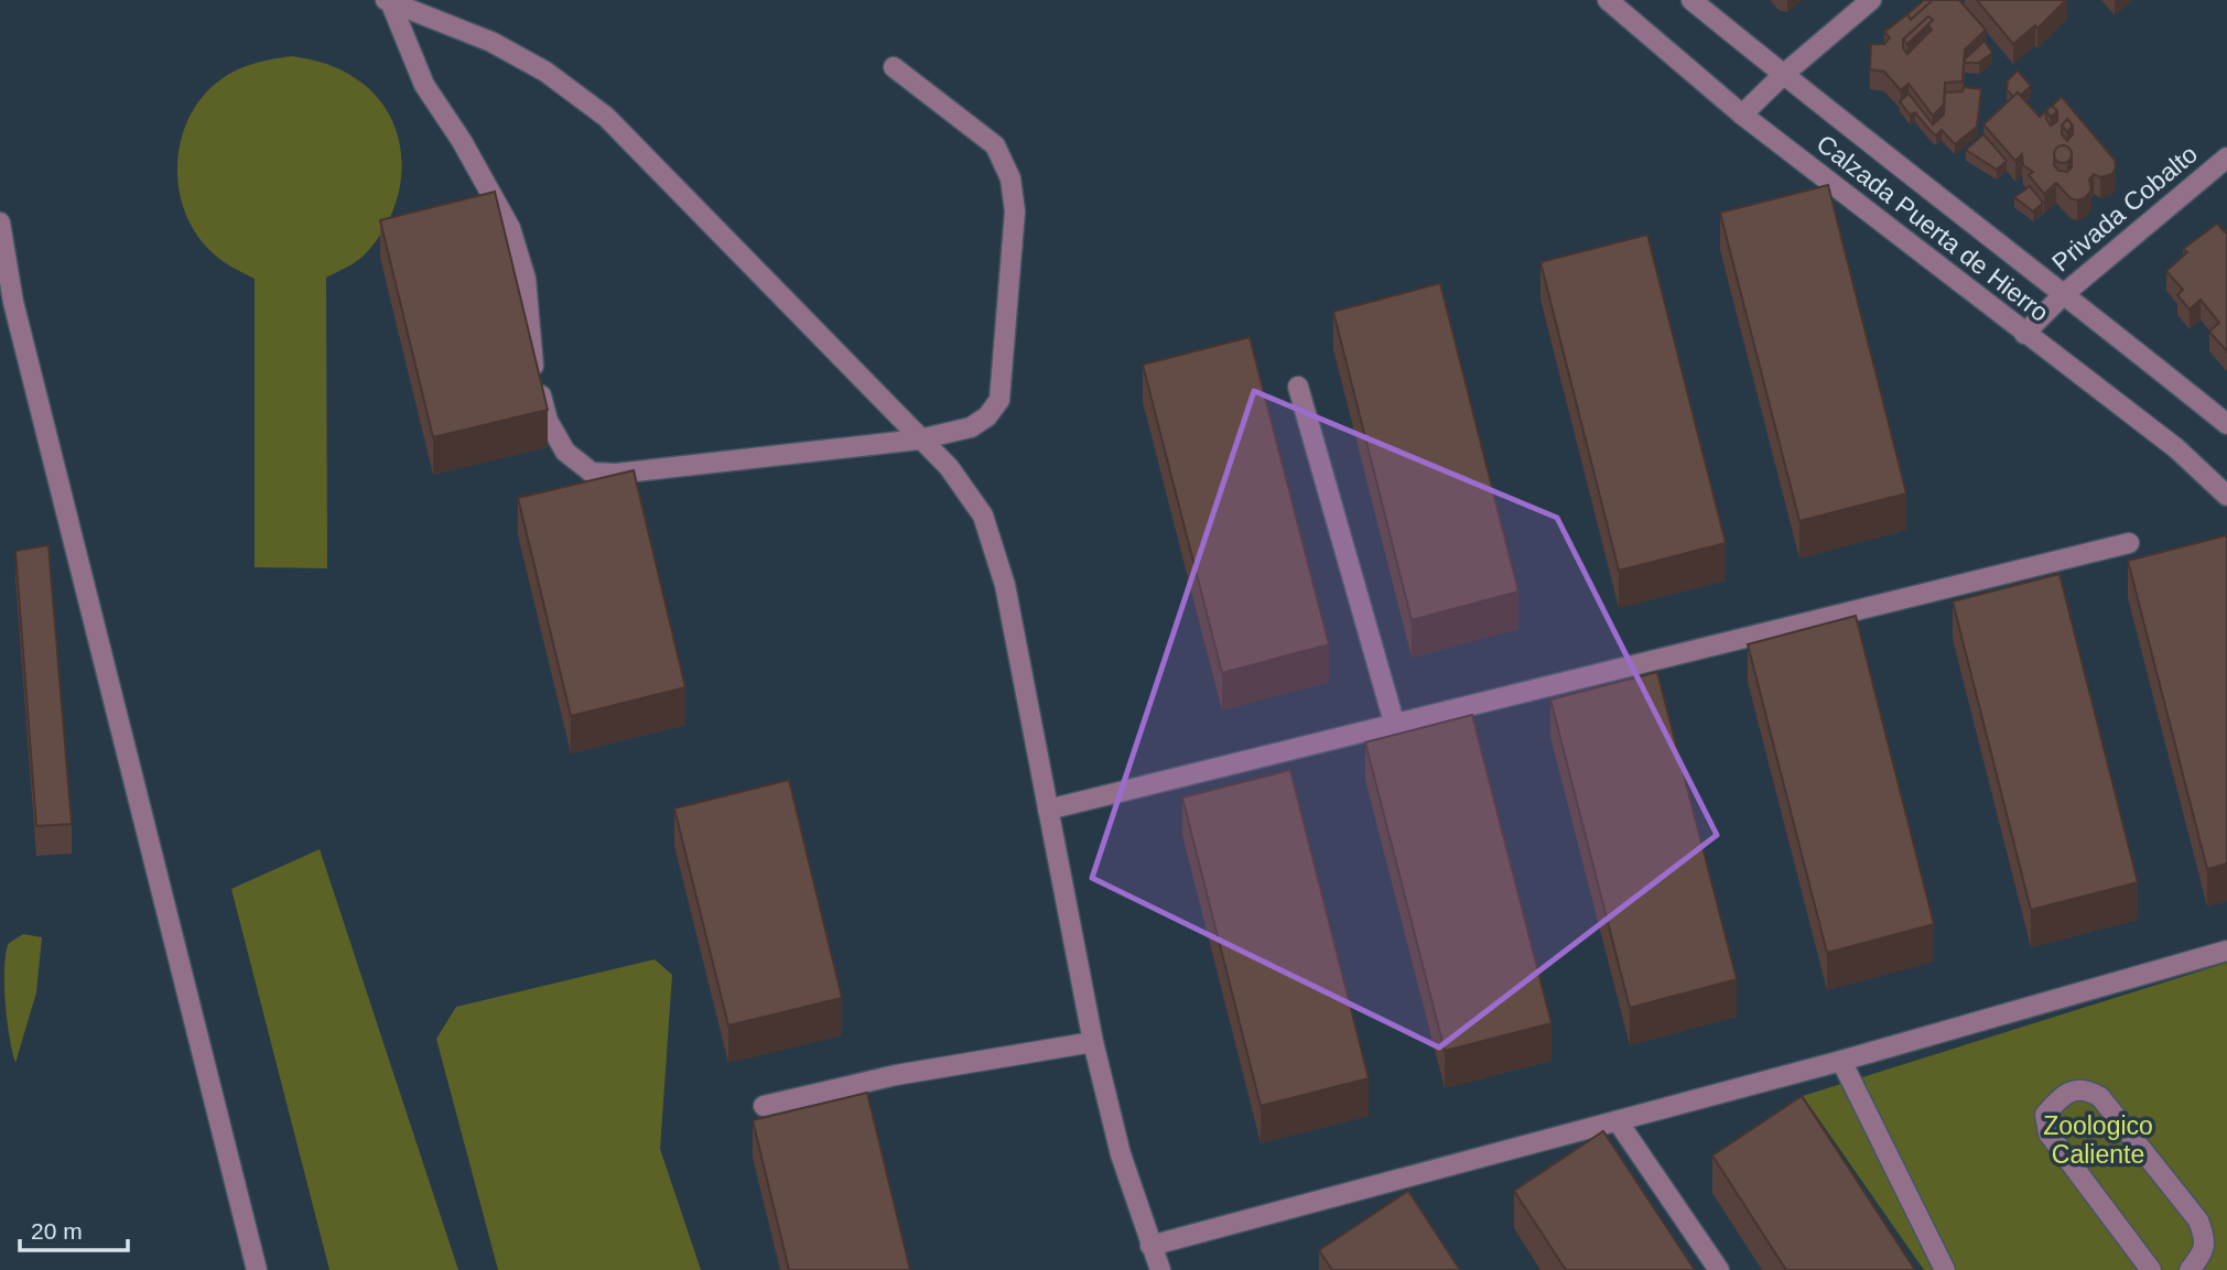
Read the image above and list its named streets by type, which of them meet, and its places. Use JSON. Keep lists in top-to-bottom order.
{
  "streets": {
    "street": ["Privada Cobalto", "Calzada Puerta de Hierro"]
  },
  "crossings": [
    ["Privada Cobalto", "Calzada Puerta de Hierro"]
  ],
  "parks": ["Zoologico Caliente"],
  "scale_bar": "20 m"
}
